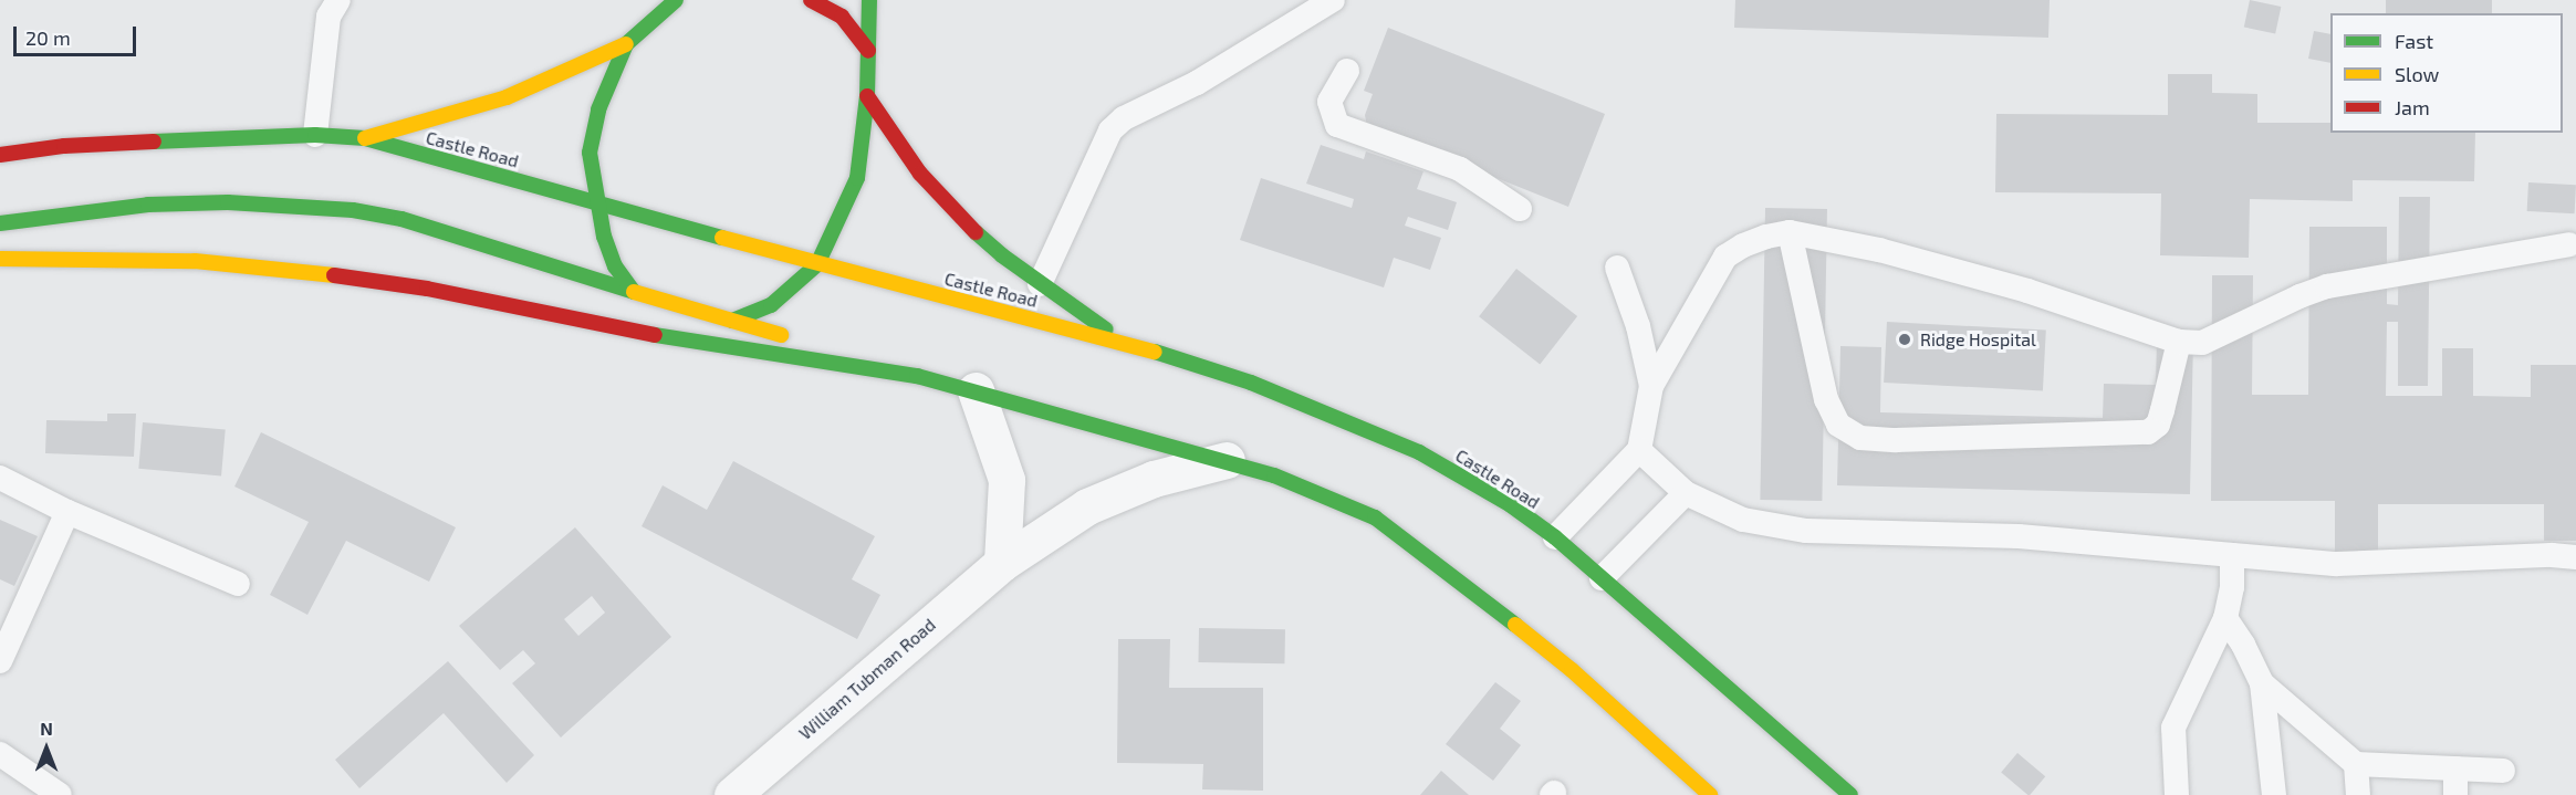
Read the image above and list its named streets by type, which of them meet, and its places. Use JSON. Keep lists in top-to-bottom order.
{
  "streets": {
    "main road": ["Castle Road"],
    "street": ["William Tubman Road"]
  },
  "places": ["Ridge Hospital"],
  "legend": ["Fast", "Slow", "Jam"],
  "scale_bar": "20 m",
  "north": "top"
}
